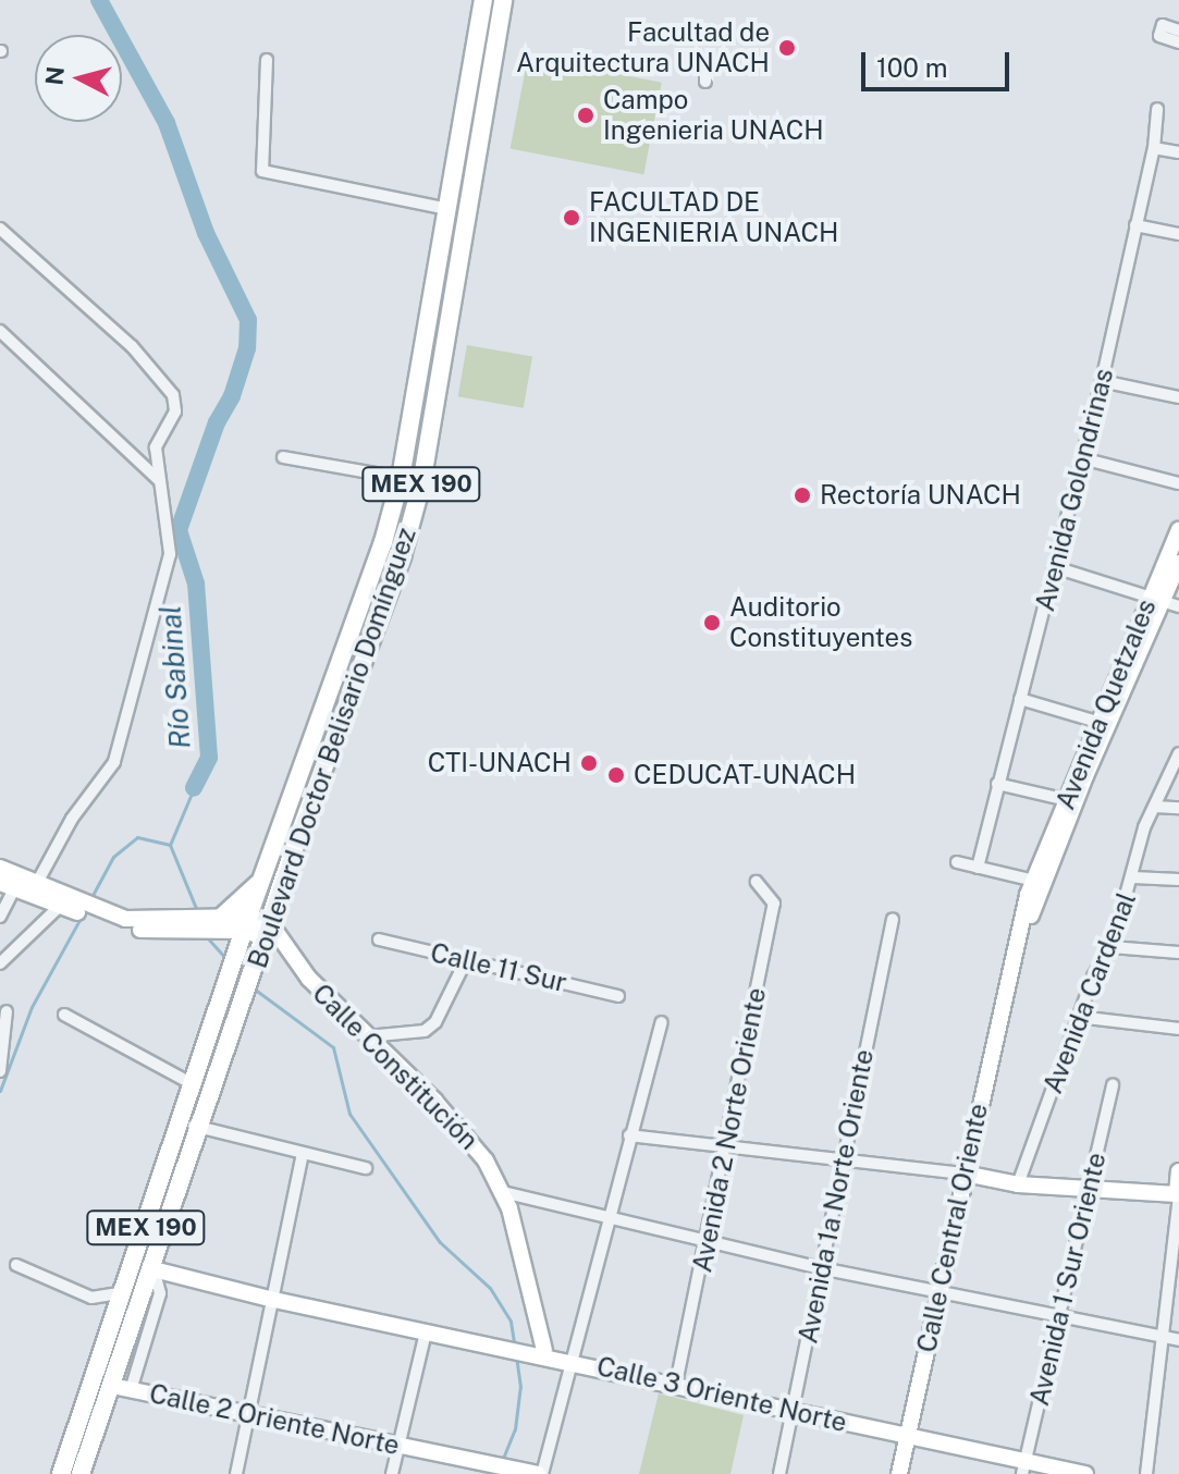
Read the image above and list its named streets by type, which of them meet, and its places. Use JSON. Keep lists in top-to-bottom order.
{
  "streets": {
    "main road": [
      "MEX 190",
      "Avenida Quetzales",
      "Boulevard Doctor Belisario Domínguez",
      "Calle Constitución",
      "Calle Central Oriente",
      "Calle 3 Oriente Norte",
      "Calle 2 Oriente Norte"
    ],
    "street": [
      "Avenida Golondrinas",
      "Calle 11 Sur",
      "Avenida Cardenal",
      "Avenida 2 Norte Oriente",
      "Avenida 1a Norte Oriente",
      "Avenida 1 Sur Oriente"
    ]
  },
  "crossings": [
    ["Avenida Quetzales", "Calle Central Oriente"],
    ["Boulevard Doctor Belisario Domínguez", "Calle Constitución"],
    ["Boulevard Doctor Belisario Domínguez", "Calle 2 Oriente Norte"],
    ["Calle Constitución", "Calle 3 Oriente Norte"],
    ["Avenida 2 Norte Oriente", "Calle 3 Oriente Norte"],
    ["Avenida 1a Norte Oriente", "Calle 3 Oriente Norte"],
    ["Calle Central Oriente", "Calle 3 Oriente Norte"],
    ["Avenida 1 Sur Oriente", "Calle 3 Oriente Norte"]
  ],
  "water": ["Río Sabinal"],
  "places": [
    "Facultad de Arquitectura UNACH",
    "Campo Ingenieria UNACH",
    "FACULTAD DE INGENIERIA UNACH",
    "Rectoría UNACH",
    "Auditorio Constituyentes",
    "CTI-UNACH",
    "CEDUCAT-UNACH"
  ],
  "scale_bar": "100 m",
  "north": "left"
}
